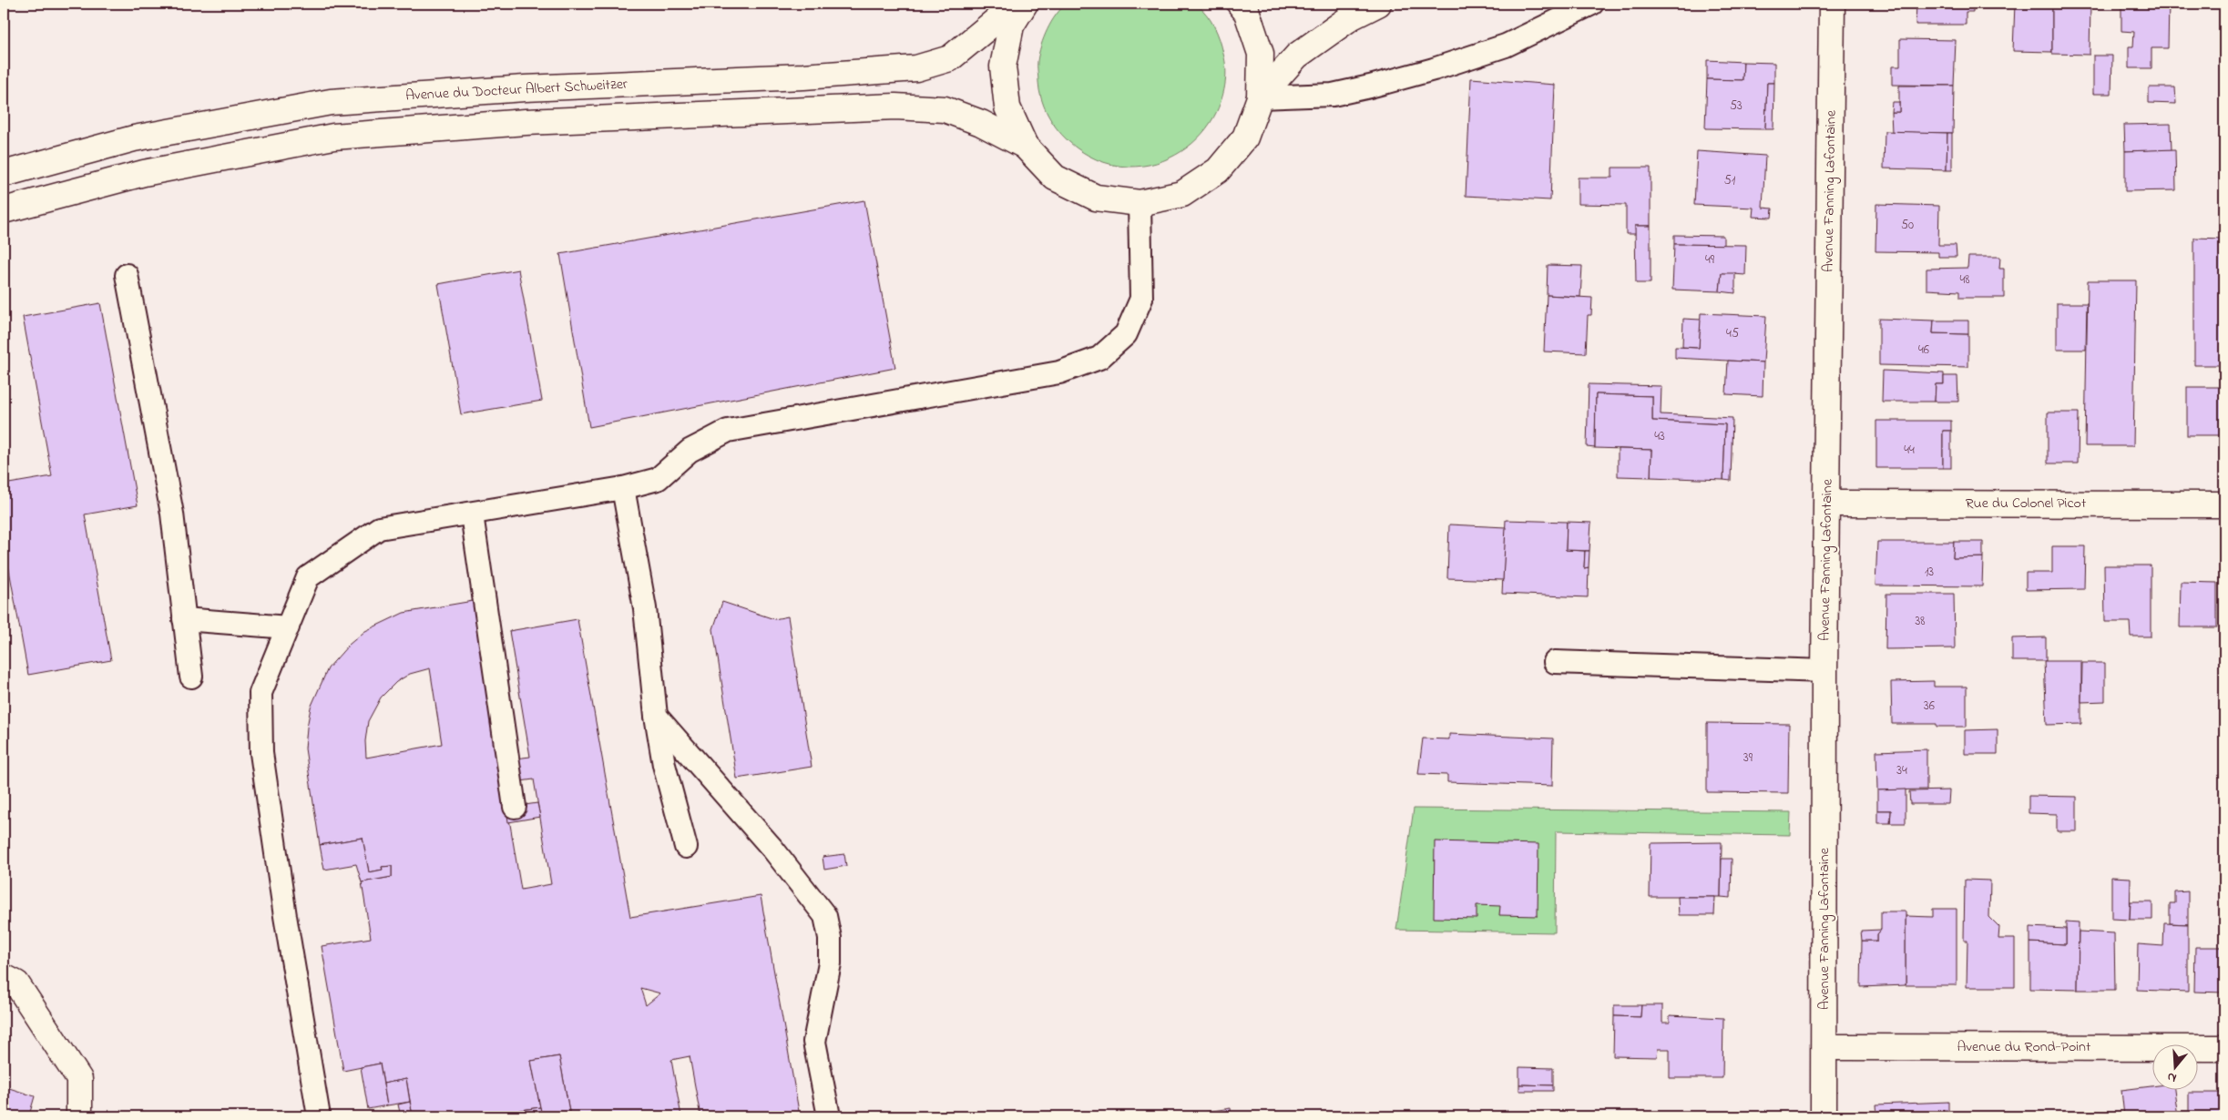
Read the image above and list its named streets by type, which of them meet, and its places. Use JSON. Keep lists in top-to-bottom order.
{
  "streets": {
    "main road": [
      "Avenue du Docteur Albert Schweitzer",
      "Avenue Fanning Lafontaine",
      "Rue du Colonel Picot",
      "Avenue du Rond-Point"
    ]
  },
  "crossings": [
    ["Avenue Fanning Lafontaine", "Rue du Colonel Picot"],
    ["Avenue Fanning Lafontaine", "Avenue du Rond-Point"]
  ],
  "house_numbers": [
    "53",
    "51",
    "50",
    "49",
    "48",
    "45",
    "46",
    "43",
    "44",
    "13",
    "38",
    "36",
    "39",
    "34"
  ],
  "north": "bottom"
}
